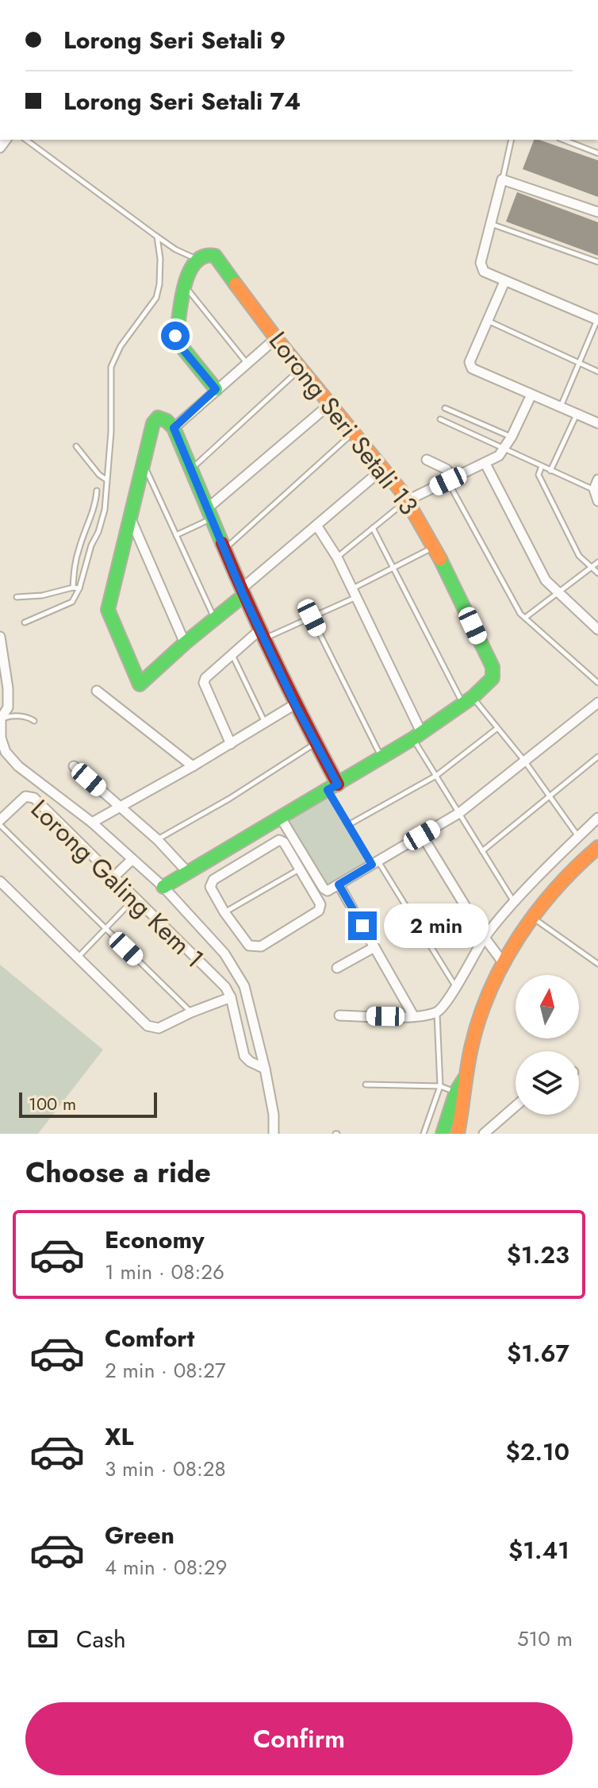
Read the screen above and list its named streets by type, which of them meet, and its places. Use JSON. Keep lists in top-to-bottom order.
{
  "streets": {
    "street": ["Lorong Seri Setali 13", "Lorong Galing Kem 1"]
  },
  "scale_bar": "100 m",
  "north": "top",
  "page": {
    "banner": ["Lorong Seri Setali 9", "Lorong Seri Setali 74"],
    "bubble": "2 min",
    "scale": "100 m",
    "heading": "Choose a ride",
    "list": [
      {
        "name": "Economy",
        "note": "1 min · 08:26",
        "value": "$1.23"
      },
      {
        "name": "Comfort",
        "note": "2 min · 08:27",
        "value": "$1.67"
      },
      {
        "name": "XL",
        "note": "3 min · 08:28",
        "value": "$2.10"
      },
      {
        "name": "Green",
        "note": "4 min · 08:29",
        "value": "$1.41"
      }
    ],
    "pay": ["Cash", "510 m"],
    "buttons": "Confirm"
  }
}
